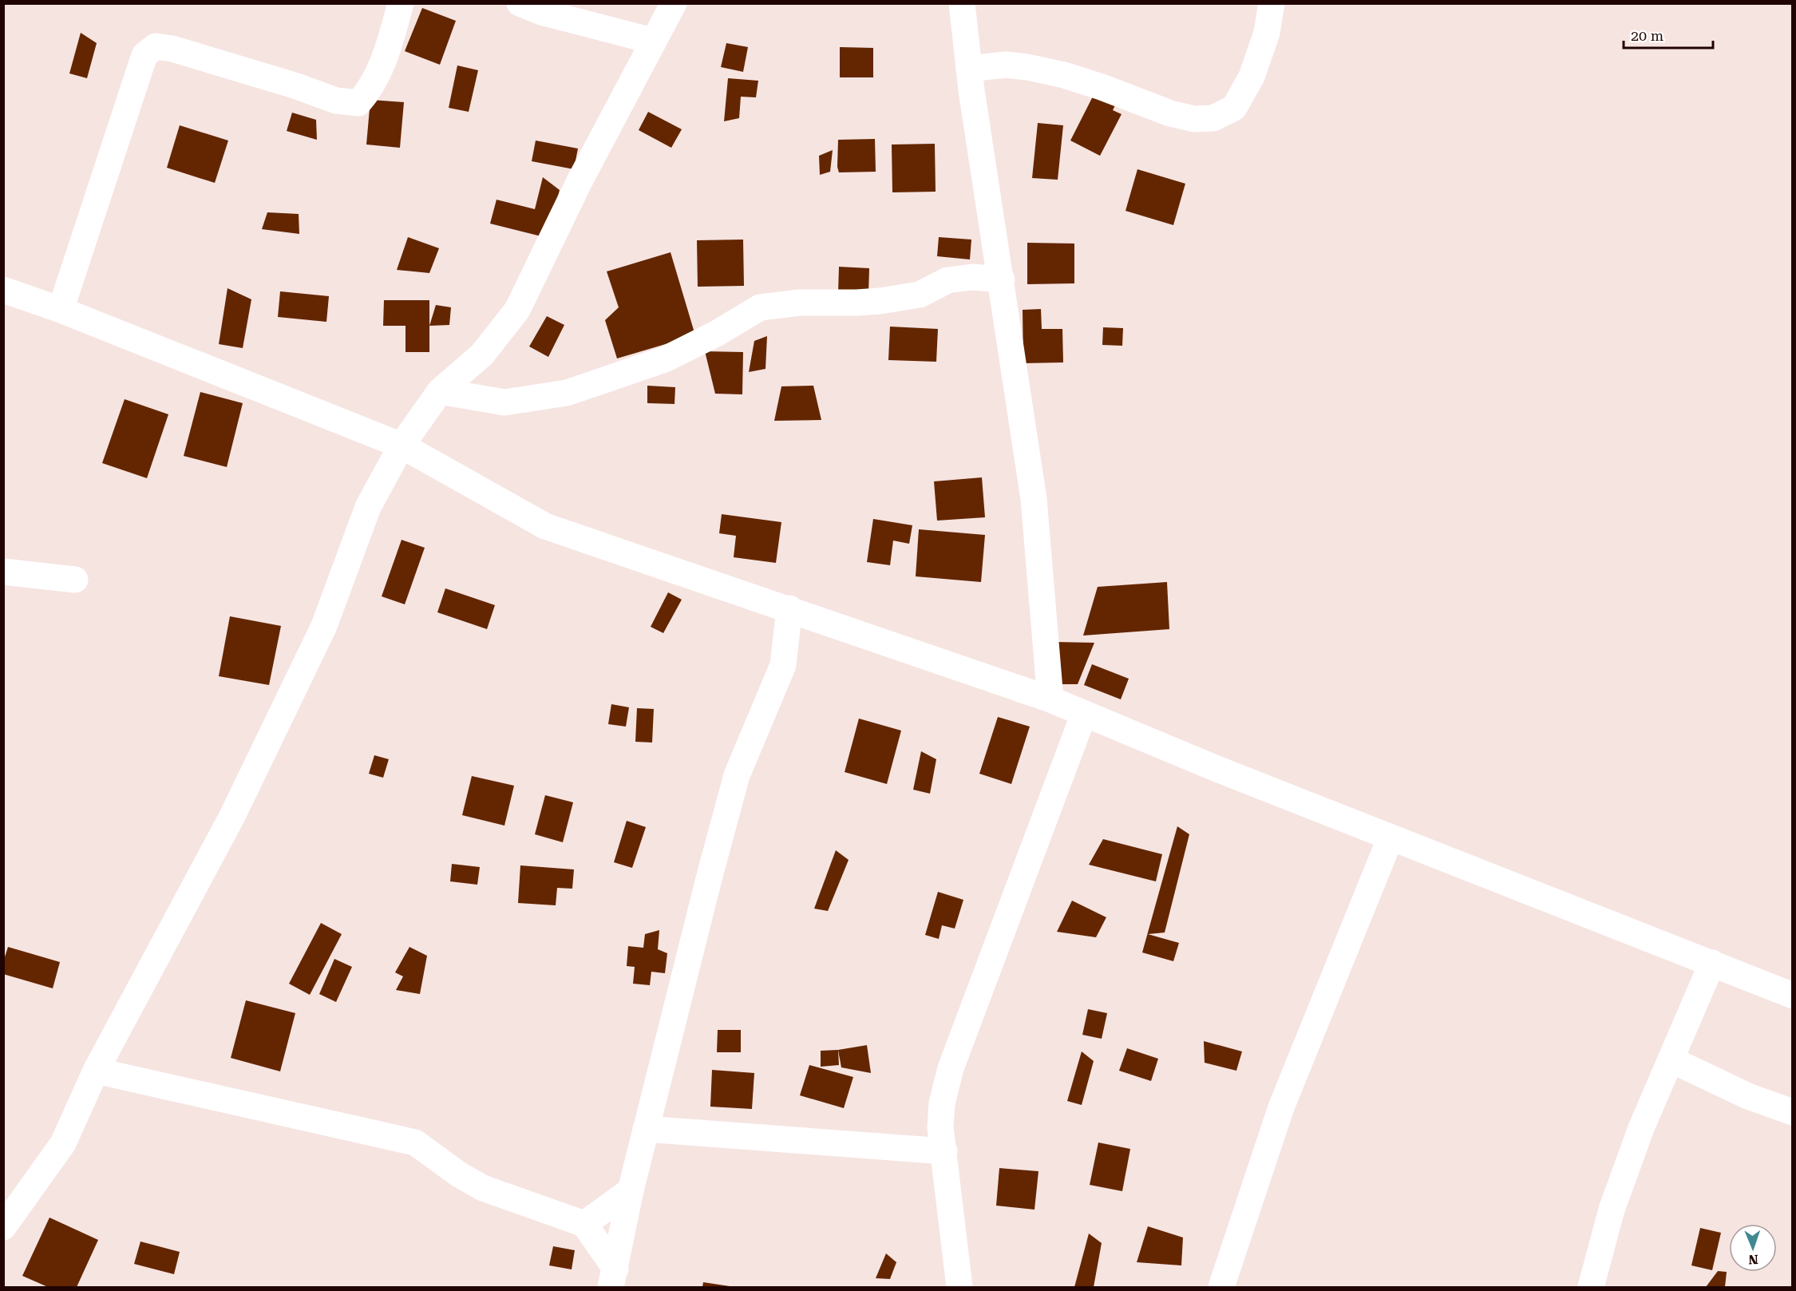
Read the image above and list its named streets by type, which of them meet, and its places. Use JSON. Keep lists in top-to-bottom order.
{
  "scale_bar": "20 m",
  "north": "bottom"
}
